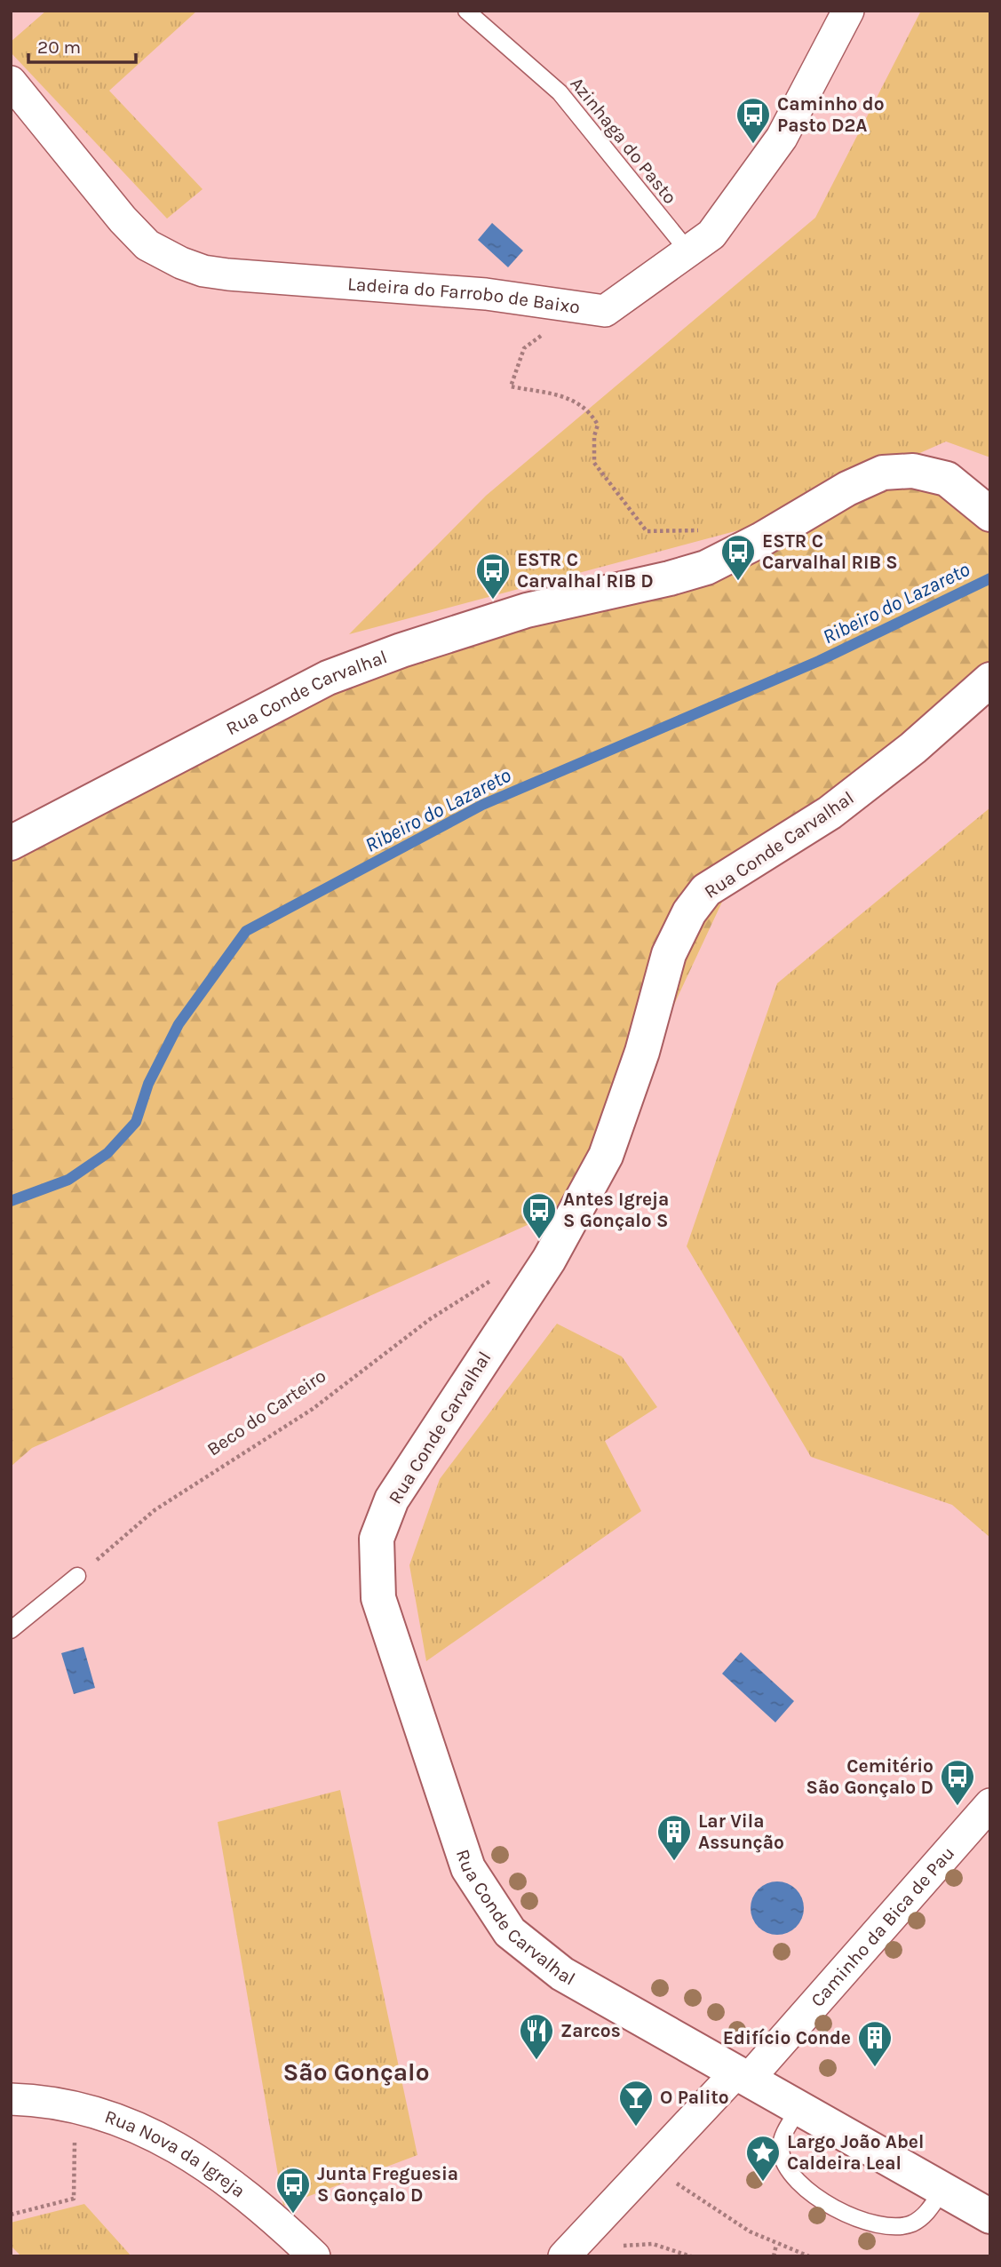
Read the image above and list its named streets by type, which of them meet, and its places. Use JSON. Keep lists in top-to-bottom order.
{
  "streets": {
    "main road": ["Rua Conde Carvalhal"],
    "street": ["Ladeira do Farrobo de Baixo", "Caminho da Bica de Pau", "Rua Nova da Igreja"],
    "lane": ["Azinhaga do Pasto"],
    "path": ["Beco do Carteiro"]
  },
  "crossings": [
    ["Azinhaga do Pasto", "Ladeira do Farrobo de Baixo"],
    ["Rua Conde Carvalhal", "Caminho da Bica de Pau"]
  ],
  "districts": ["São Gonçalo"],
  "water": ["Ribeiro do Lazareto"],
  "places": {
    "bus stop": [
      "Caminho do Pasto D2A",
      "ESTR C Carvalhal RIB S",
      "ESTR C Carvalhal RIB D",
      "Antes Igreja S Gonçalo S",
      "Cemitério São Gonçalo D",
      "Junta Freguesia S Gonçalo D"
    ],
    "building": ["Lar Vila Assunção", "Edifício Conde"],
    "restaurant": ["Zarcos"],
    "bar": ["O Palito"],
    "place": ["Largo João Abel Caldeira Leal"]
  },
  "scale_bar": "20 m"
}
